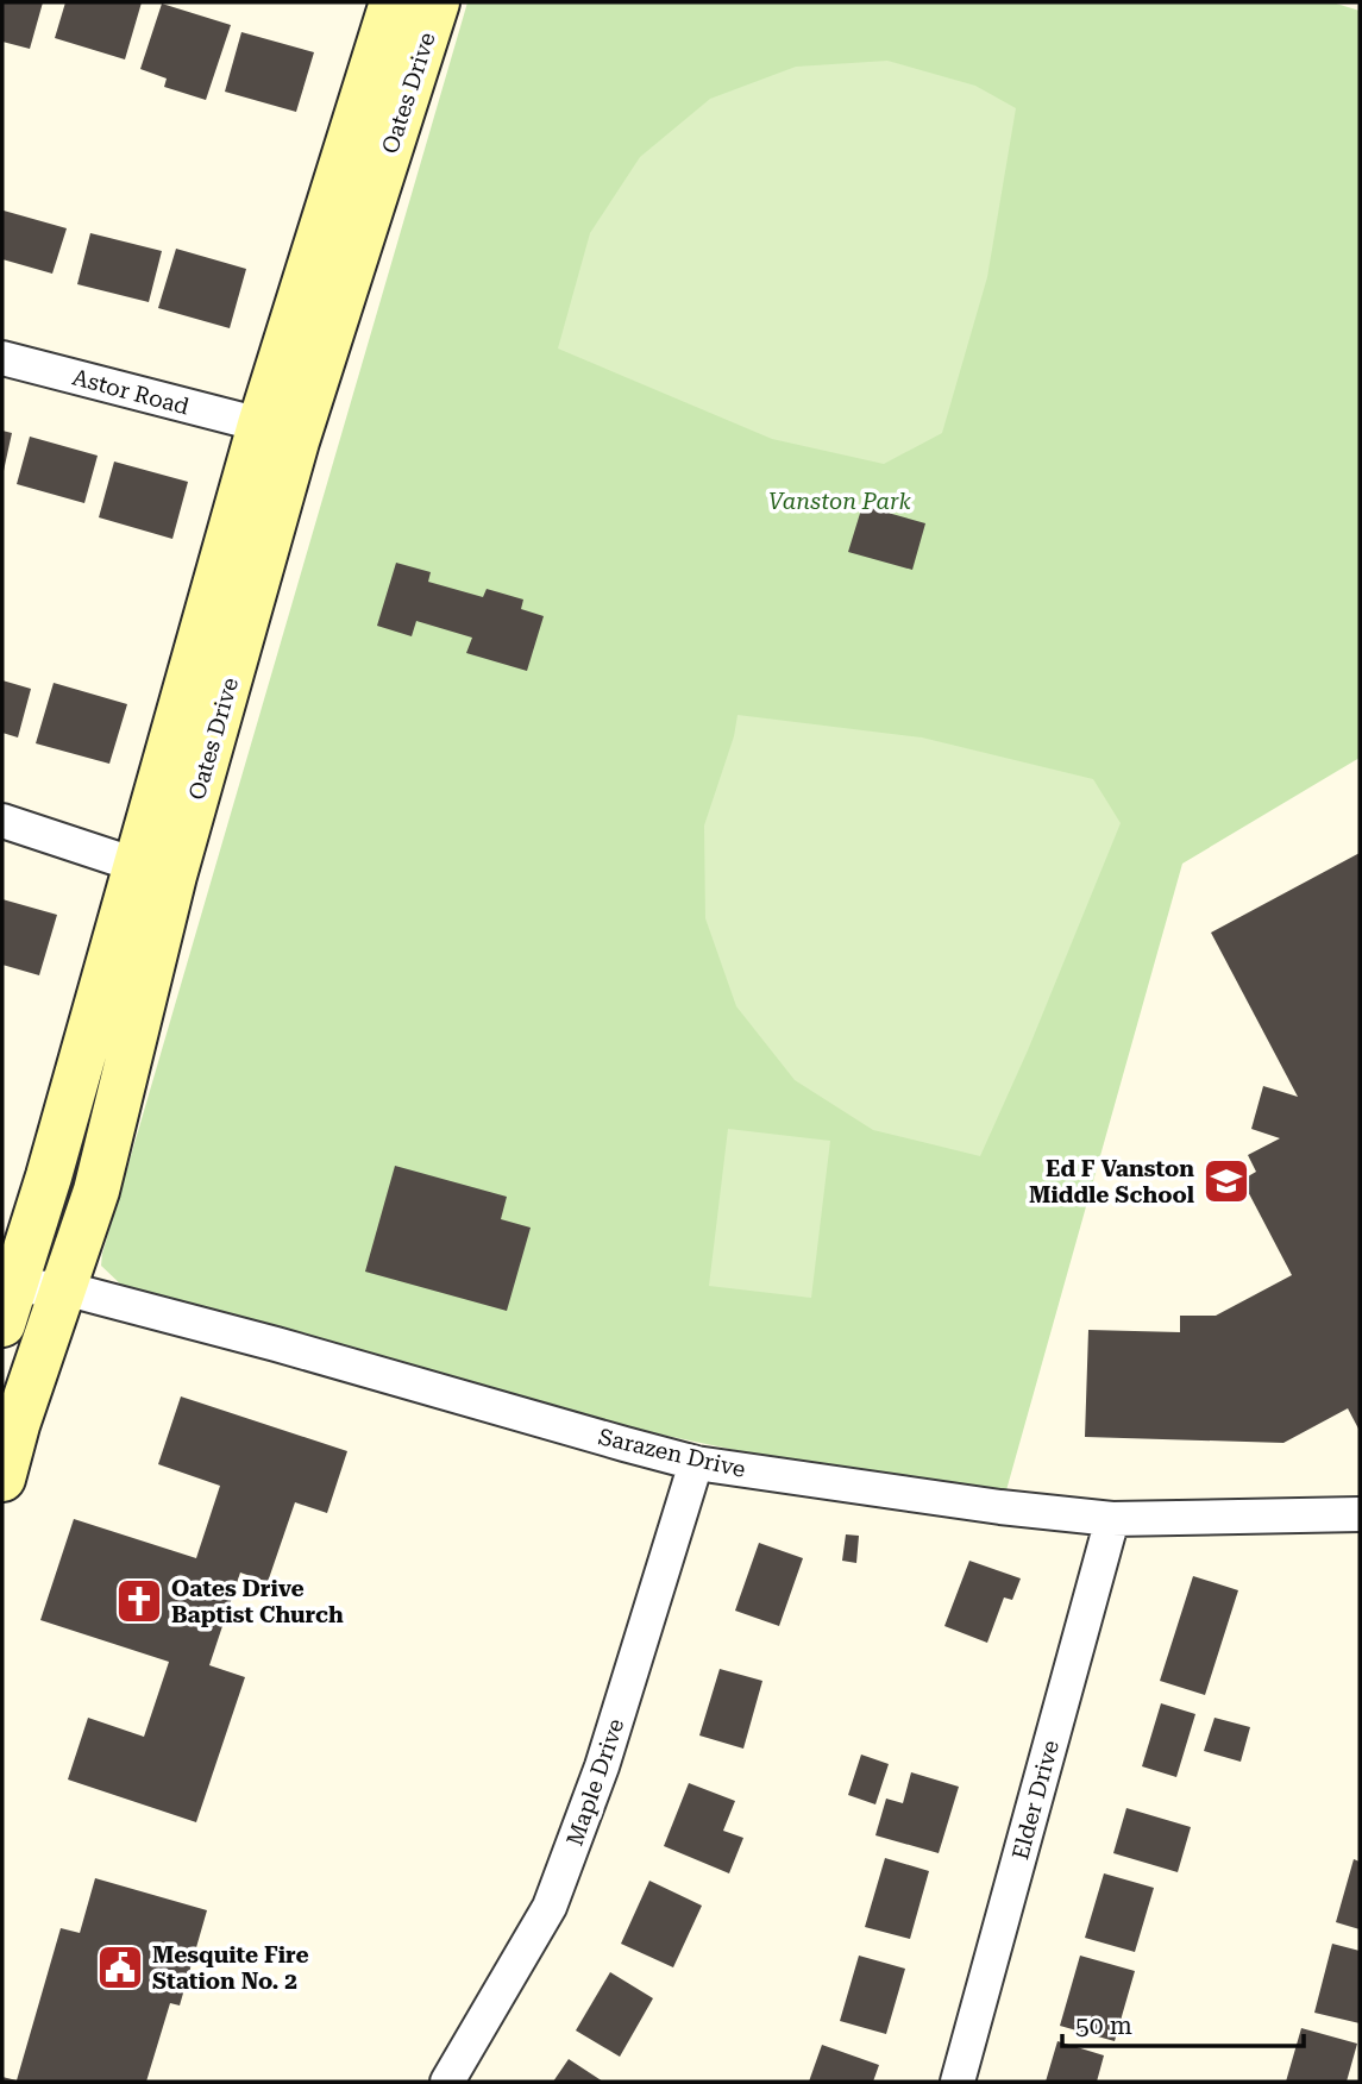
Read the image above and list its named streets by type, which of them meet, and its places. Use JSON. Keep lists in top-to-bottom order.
{
  "streets": {
    "main road": ["Oates Drive"],
    "street": [
      "Astor Road",
      "Sarazen Drive",
      "Maple Drive",
      "Elder Drive"
    ]
  },
  "crossings": [
    ["Oates Drive", "Astor Road"],
    ["Oates Drive", "Sarazen Drive"],
    ["Sarazen Drive", "Maple Drive"],
    ["Sarazen Drive", "Elder Drive"]
  ],
  "parks": ["Vanston Park"],
  "places": {
    "school or university": ["Ed F Vanston Middle School"],
    "church": ["Oates Drive Baptist Church"],
    "public building": ["Mesquite Fire Station No. 2"]
  },
  "scale_bar": "50 m"
}
